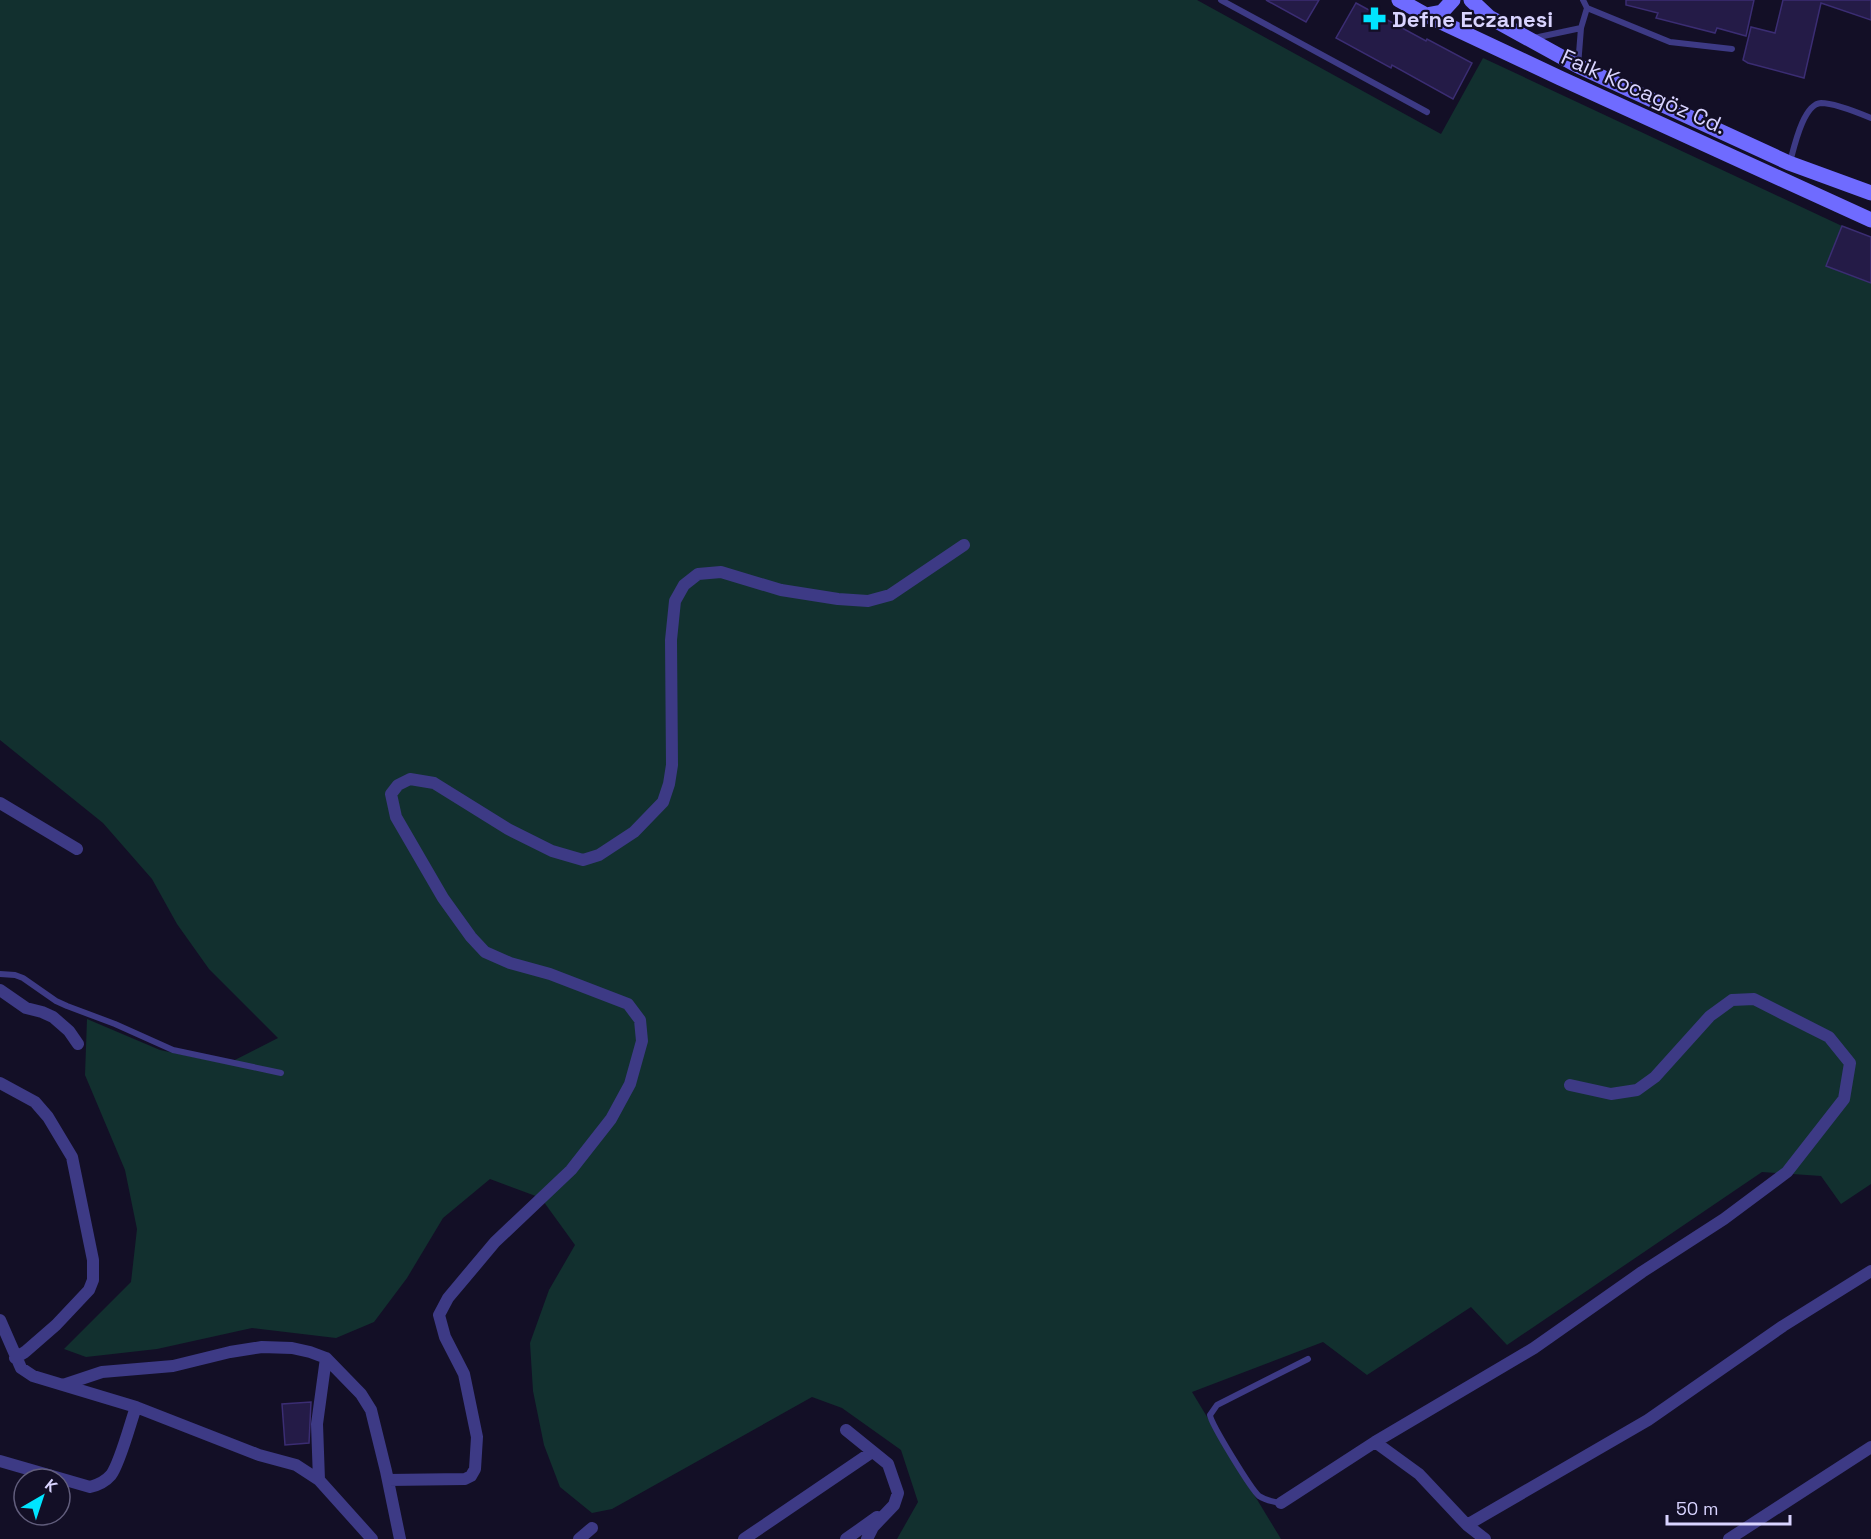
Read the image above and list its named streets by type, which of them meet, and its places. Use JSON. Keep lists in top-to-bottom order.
{
  "streets": {
    "street": ["Faik Kocagöz Cd."]
  },
  "places": {
    "pharmacy": ["Defne Eczanesi"]
  },
  "scale_bar": "50 m",
  "north": "top right"
}
